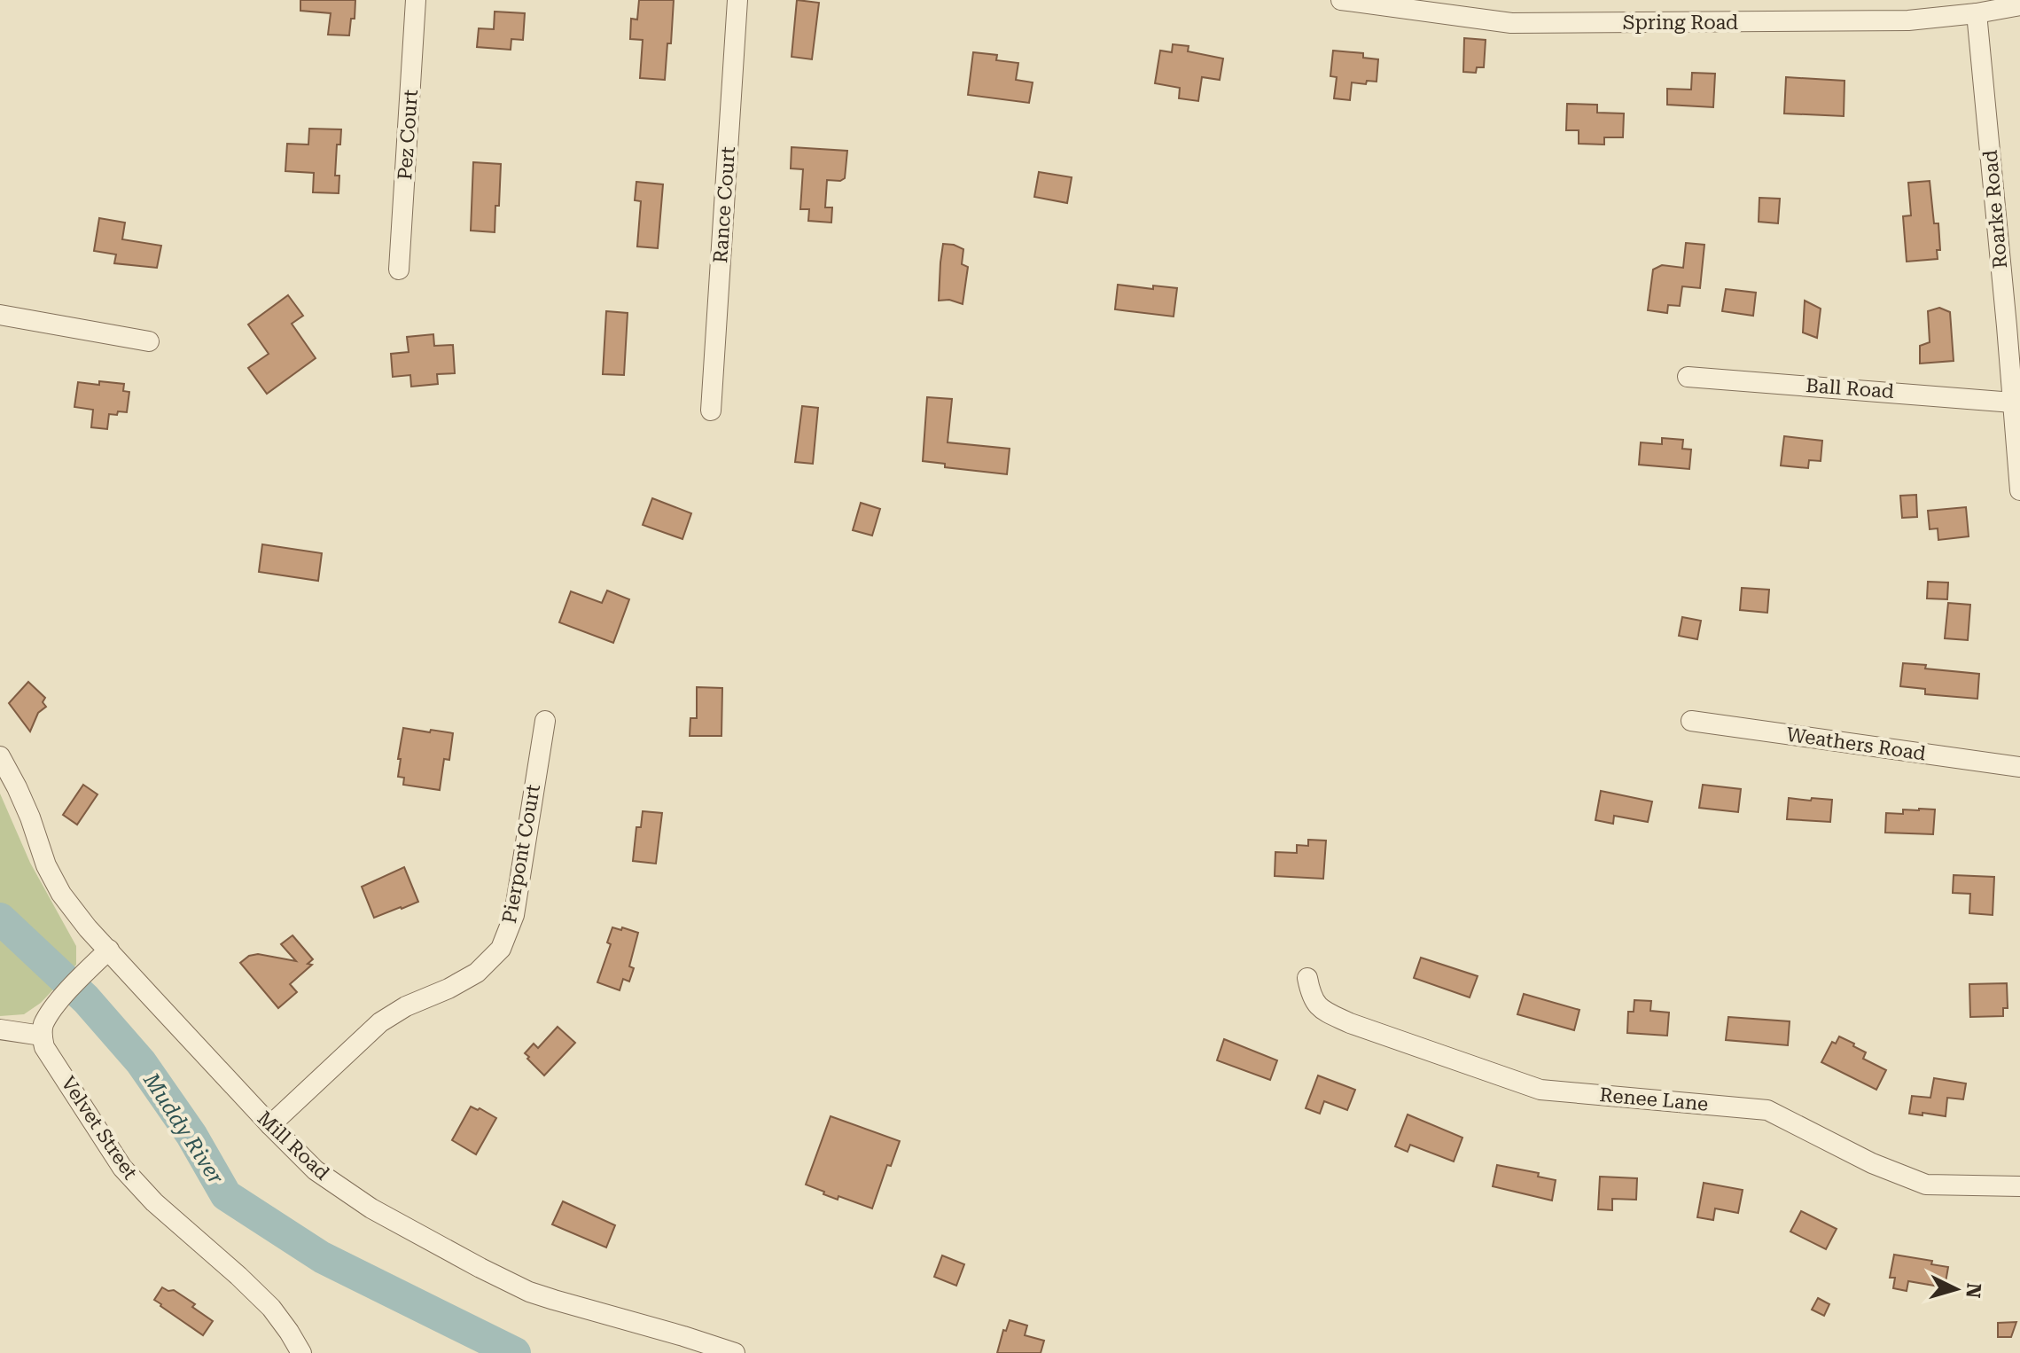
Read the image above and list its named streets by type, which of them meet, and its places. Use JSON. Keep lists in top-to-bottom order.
{
  "streets": {
    "street": [
      "Spring Road",
      "Pez Court",
      "Rance Court",
      "Roarke Road",
      "Ball Road",
      "Weathers Road",
      "Pierpont Court",
      "Renee Lane",
      "Velvet Street",
      "Mill Road"
    ]
  },
  "crossings": [
    ["Spring Road", "Roarke Road"],
    ["Roarke Road", "Ball Road"],
    ["Pierpont Court", "Mill Road"]
  ],
  "water": ["Muddy River"],
  "north": "right"
}
